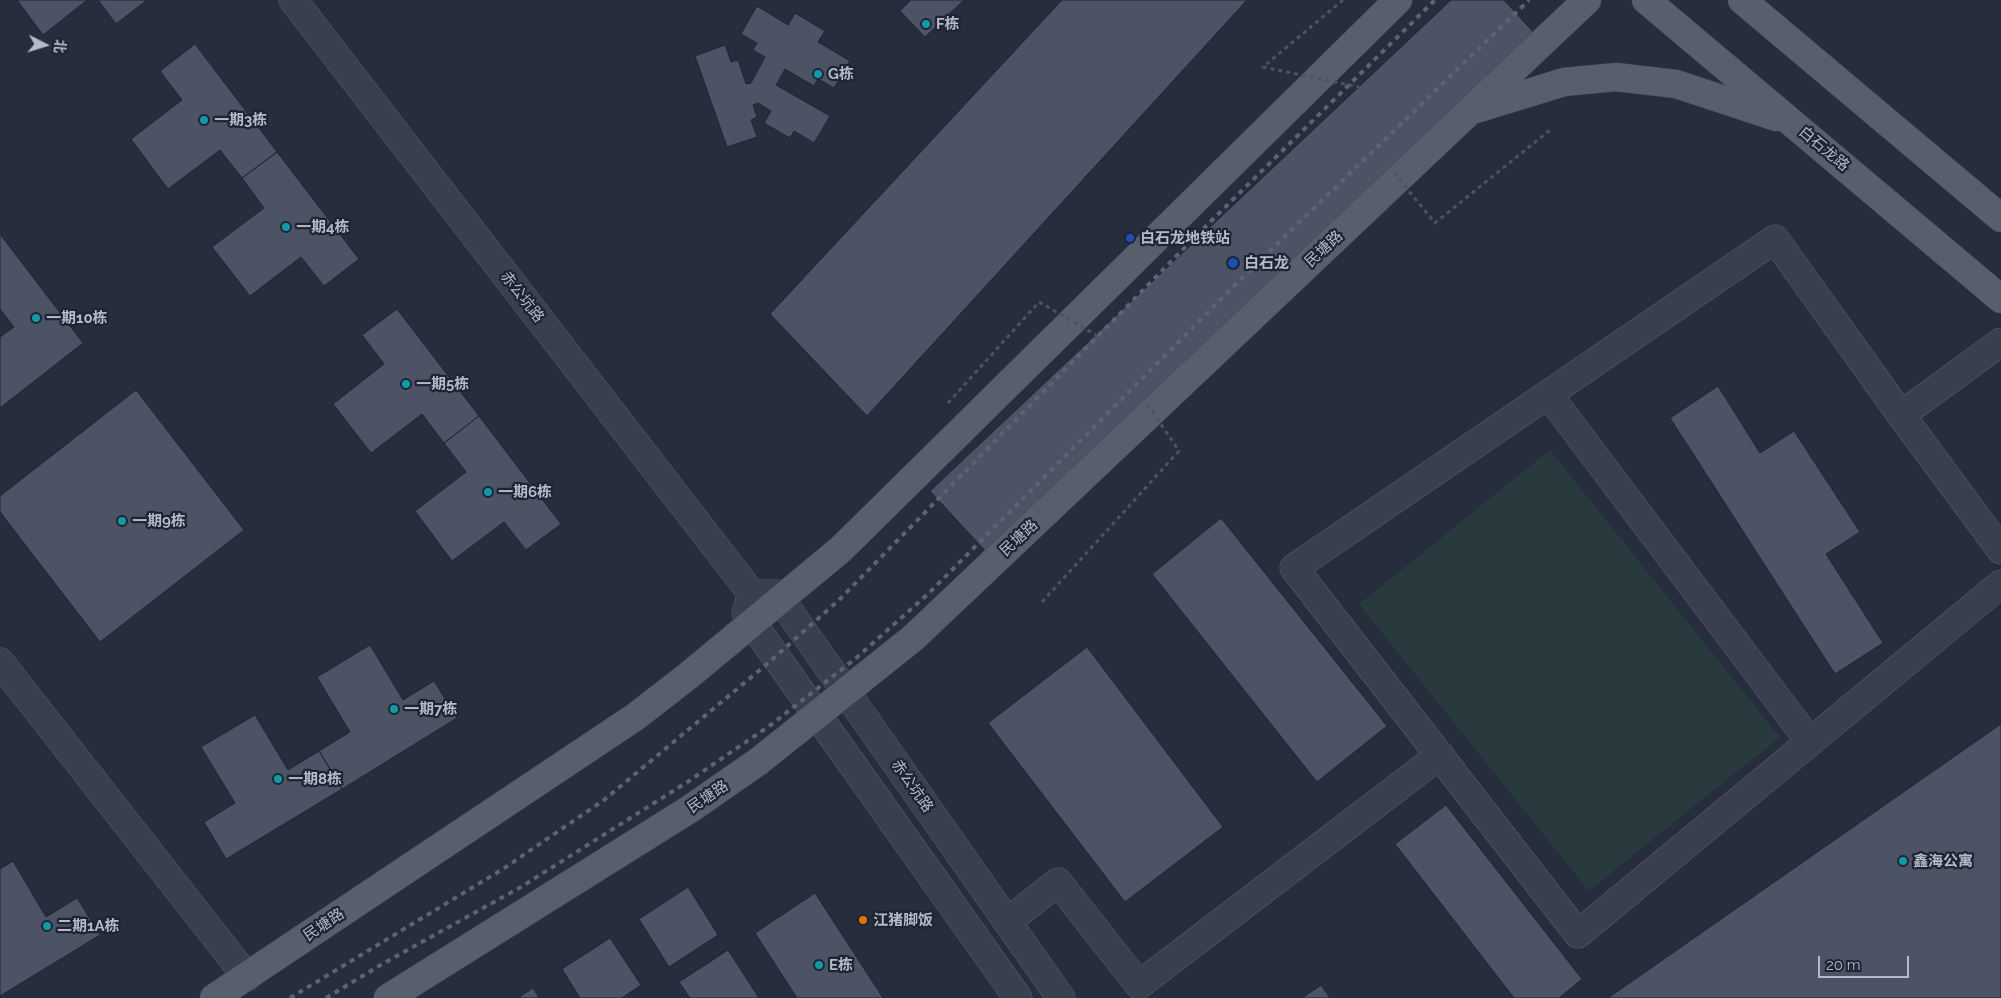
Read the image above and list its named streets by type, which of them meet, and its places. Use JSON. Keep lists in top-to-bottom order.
{
  "streets": {
    "main road": ["白石龙路", "民塘路"],
    "street": ["赤公坑路"]
  },
  "crossings": [
    ["民塘路", "赤公坑路"]
  ],
  "places": [
    "F栋",
    "G栋",
    "一期3栋",
    "一期4栋",
    "白石龙地铁站",
    "白石龙",
    "一期10栋",
    "一期5栋",
    "一期6栋",
    "一期9栋",
    "一期7栋",
    "一期8栋",
    "鑫海公寓",
    "江猪脚饭",
    "二期1A栋",
    "E栋"
  ],
  "scale_bar": "20 m",
  "north": "right"
}
